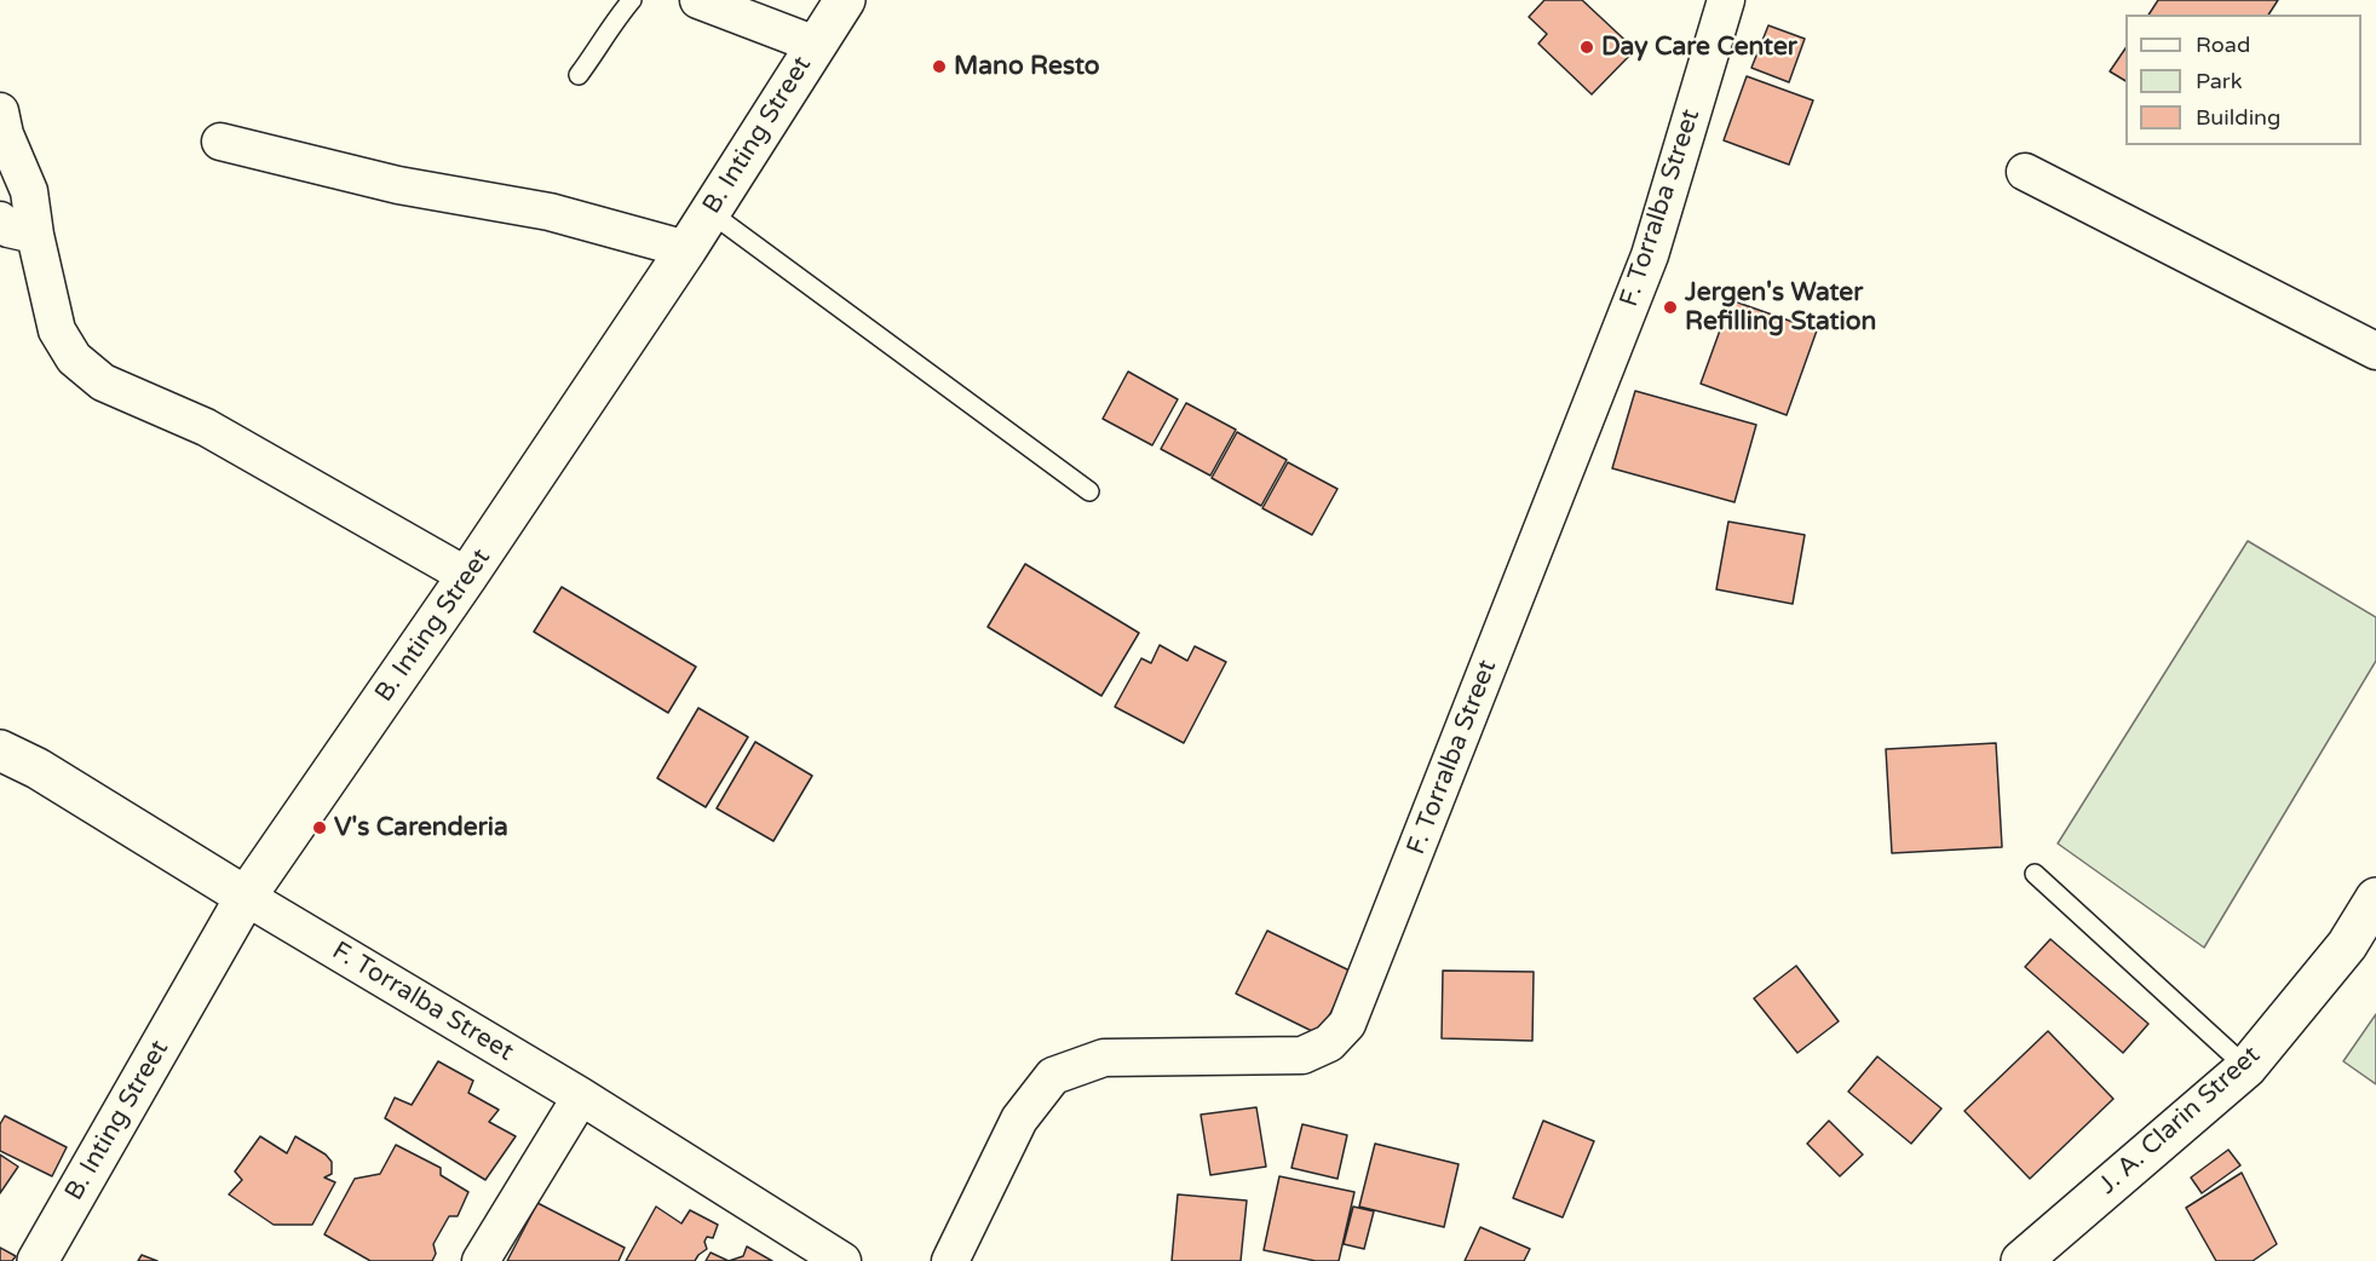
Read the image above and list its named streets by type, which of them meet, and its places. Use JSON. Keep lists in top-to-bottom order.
{
  "streets": {
    "street": ["B. Inting Street", "F. Torralba Street", "J. A. Clarin Street"]
  },
  "crossings": [
    ["B. Inting Street", "F. Torralba Street"]
  ],
  "places": [
    "Day Care Center",
    "Mano Resto",
    "Jergen's Water Refilling Station",
    "V's Carenderia"
  ],
  "legend": ["Road", "Park", "Building"]
}
